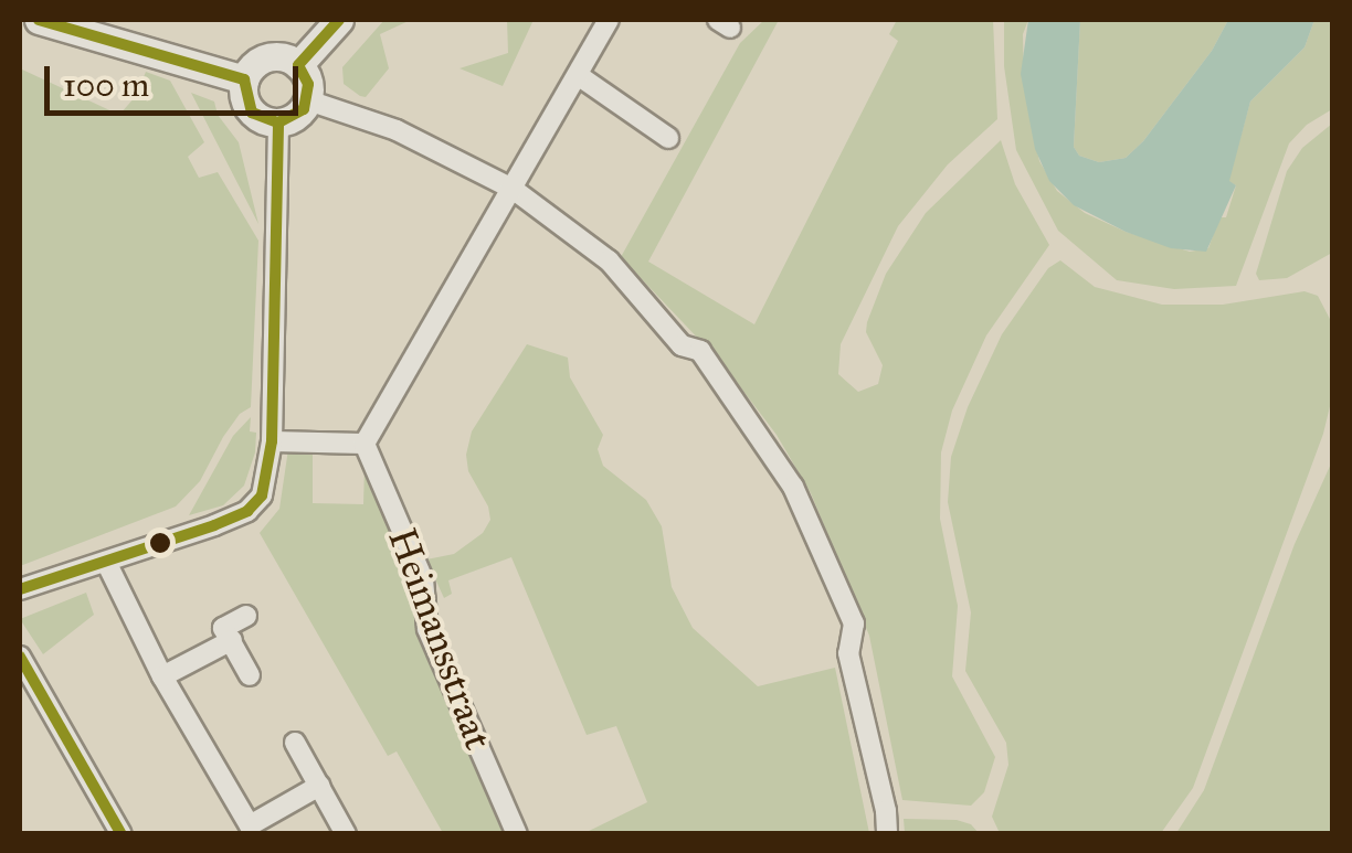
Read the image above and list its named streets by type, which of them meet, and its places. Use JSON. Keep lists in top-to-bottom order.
{
  "streets": {
    "street": ["Heimansstraat"]
  },
  "scale_bar": "100 m"
}
